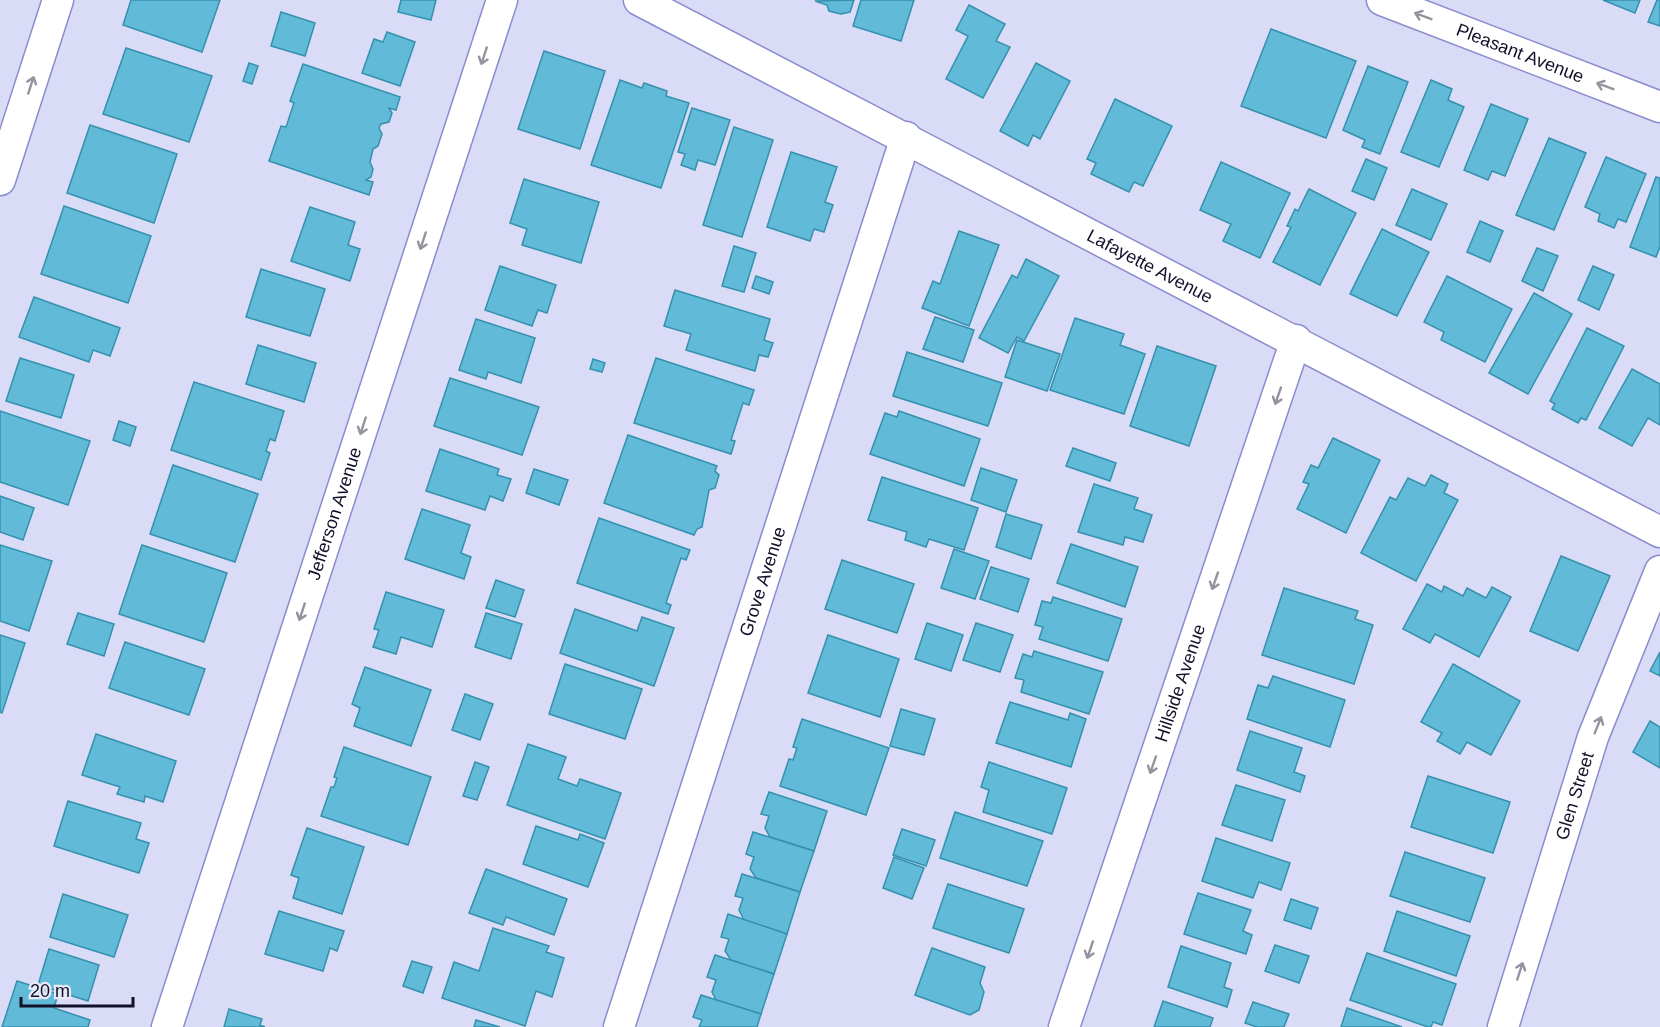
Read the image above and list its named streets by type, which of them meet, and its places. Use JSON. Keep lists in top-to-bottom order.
{
  "streets": {
    "street": [
      "Pleasant Avenue",
      "Lafayette Avenue",
      "Jefferson Avenue",
      "Grove Avenue",
      "Hillside Avenue",
      "Glen Street"
    ]
  },
  "crossings": [
    ["Lafayette Avenue", "Grove Avenue"],
    ["Lafayette Avenue", "Hillside Avenue"]
  ],
  "one_way": [
    "Pleasant Avenue",
    "Jefferson Avenue",
    "Hillside Avenue",
    "Glen Street"
  ],
  "scale_bar": "20 m"
}
